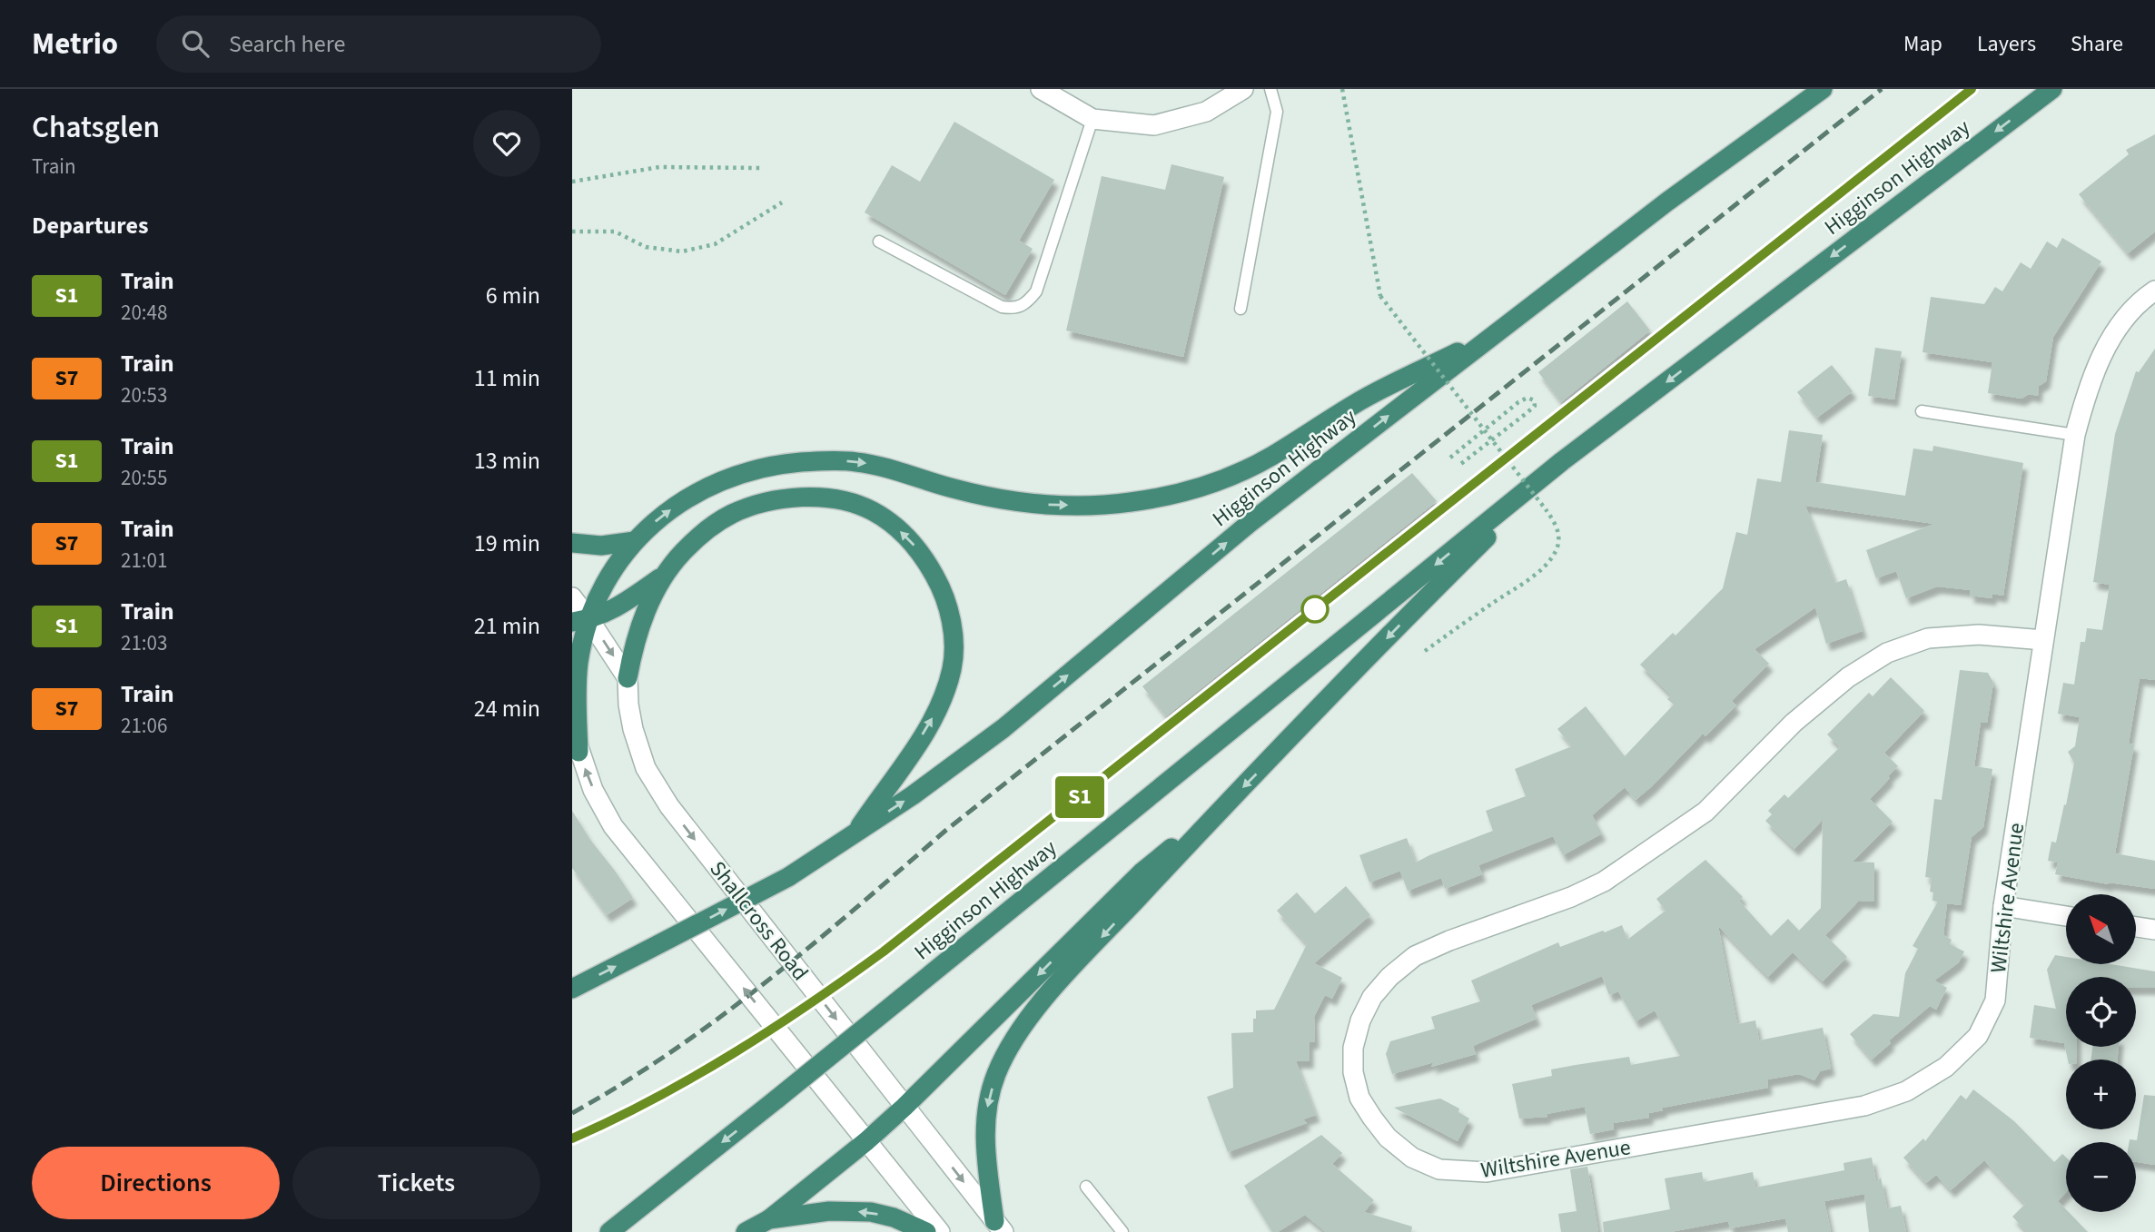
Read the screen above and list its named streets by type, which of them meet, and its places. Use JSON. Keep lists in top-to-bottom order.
{
  "streets": {
    "highway": ["Higginson Highway"],
    "street": ["Wiltshire Avenue", "Shallcross Road"]
  },
  "north": "top left",
  "page": {
    "header": "Metrio",
    "search": "Search here",
    "nav": ["Map", "Layers", "Share"],
    "heading": [
      ["Chatsglen", "Train"],
      "Departures"
    ],
    "on_map": "S1",
    "list": [
      {
        "mark": "S1",
        "name": "Train",
        "note": "20:48",
        "value": "6 min"
      },
      {
        "mark": "S7",
        "name": "Train",
        "note": "20:53",
        "value": "11 min"
      },
      {
        "mark": "S1",
        "name": "Train",
        "note": "20:55",
        "value": "13 min"
      },
      {
        "mark": "S7",
        "name": "Train",
        "note": "21:01",
        "value": "19 min"
      },
      {
        "mark": "S1",
        "name": "Train",
        "note": "21:03",
        "value": "21 min"
      },
      {
        "mark": "S7",
        "name": "Train",
        "note": "21:06",
        "value": "24 min"
      }
    ],
    "map_buttons": ["+", "−"],
    "buttons": ["Directions", "Tickets"]
  }
}
